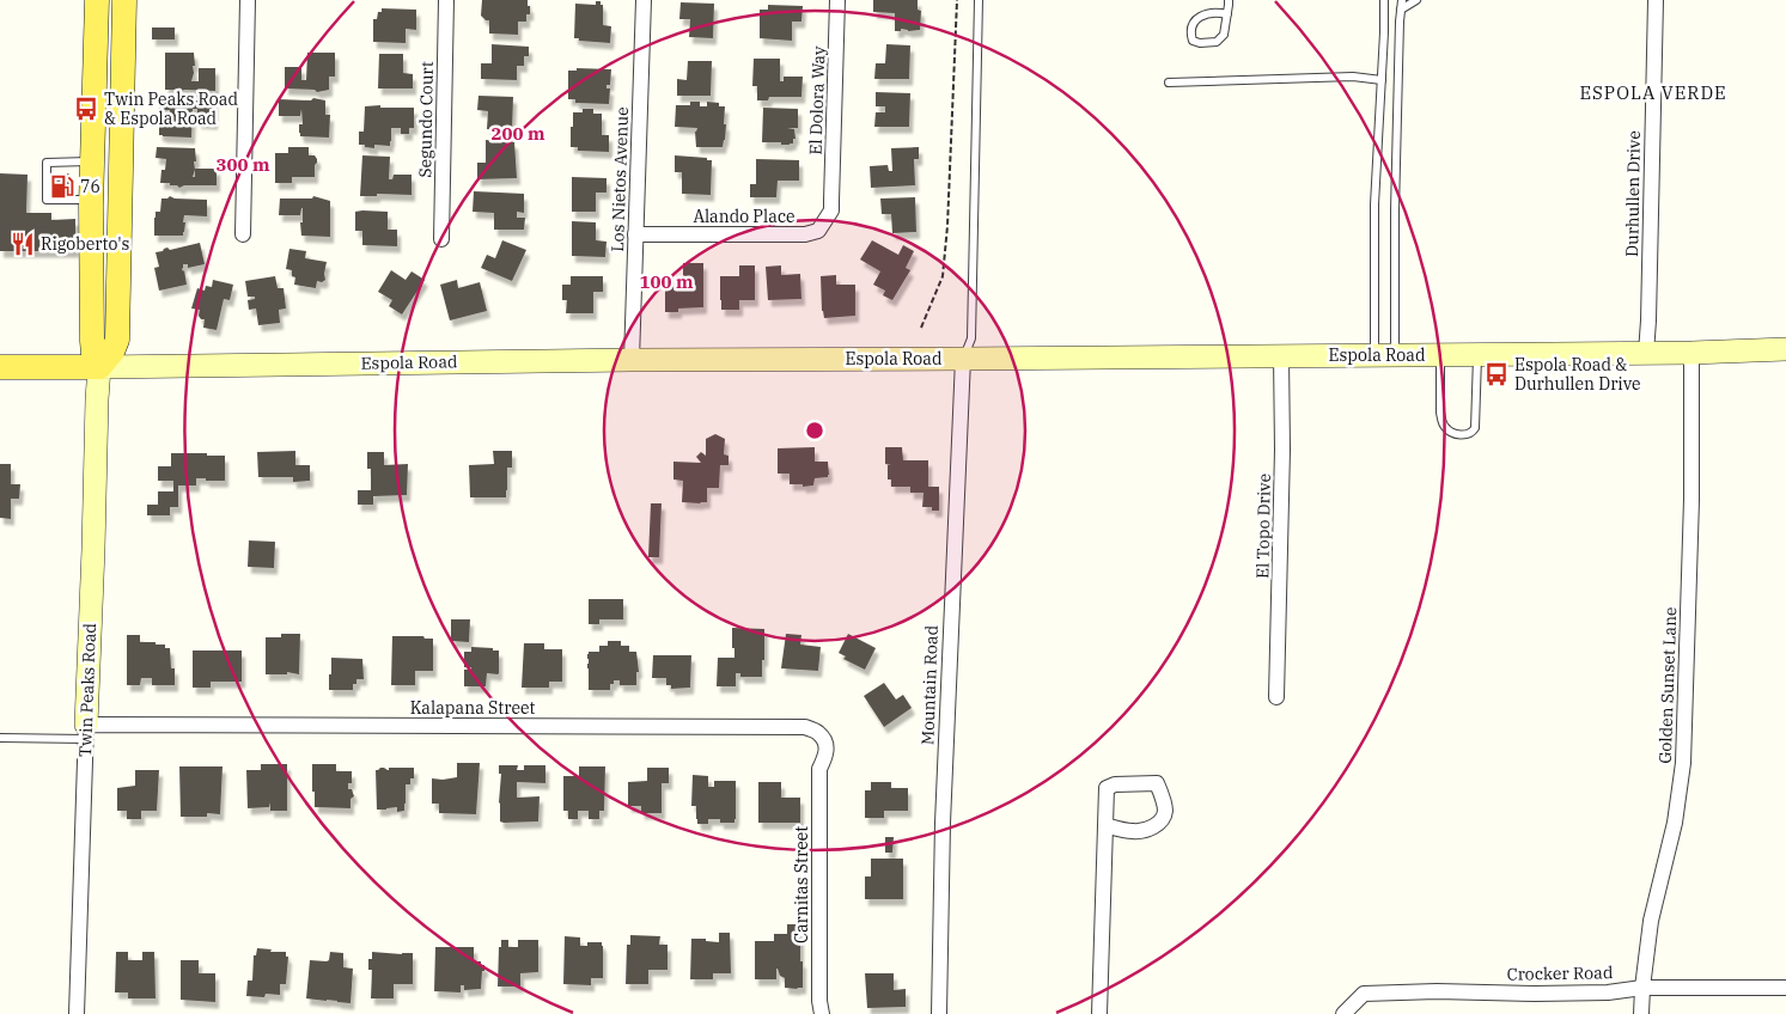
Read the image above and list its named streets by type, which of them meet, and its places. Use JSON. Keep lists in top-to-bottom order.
{
  "streets": {
    "main road": ["Espola Road", "Twin Peaks Road"],
    "street": [
      "El Dolora Way",
      "Segundo Court",
      "Los Nietos Avenue",
      "Durhullen Drive",
      "Alando Place",
      "El Topo Drive",
      "Mountain Road",
      "Golden Sunset Lane",
      "Kalapana Street",
      "Carnitas Street",
      "Crocker Road"
    ]
  },
  "crossings": [
    ["El Dolora Way", "Alando Place"],
    ["Los Nietos Avenue", "Alando Place"],
    ["Los Nietos Avenue", "Espola Road"],
    ["Durhullen Drive", "Espola Road"],
    ["Espola Road", "El Topo Drive"],
    ["Espola Road", "Mountain Road"],
    ["Espola Road", "Golden Sunset Lane"],
    ["Espola Road", "Twin Peaks Road"],
    ["Golden Sunset Lane", "Crocker Road"],
    ["Twin Peaks Road", "Kalapana Street"],
    ["Kalapana Street", "Carnitas Street"]
  ],
  "districts": ["ESPOLA VERDE"],
  "places": {
    "bus stop": ["Twin Peaks Road & Espola Road", "Espola Road & Durhullen Drive"],
    "fuel station": ["76"],
    "restaurant": ["Rigoberto's"]
  },
  "rings": ["200 m", "300 m", "100 m"]
}
